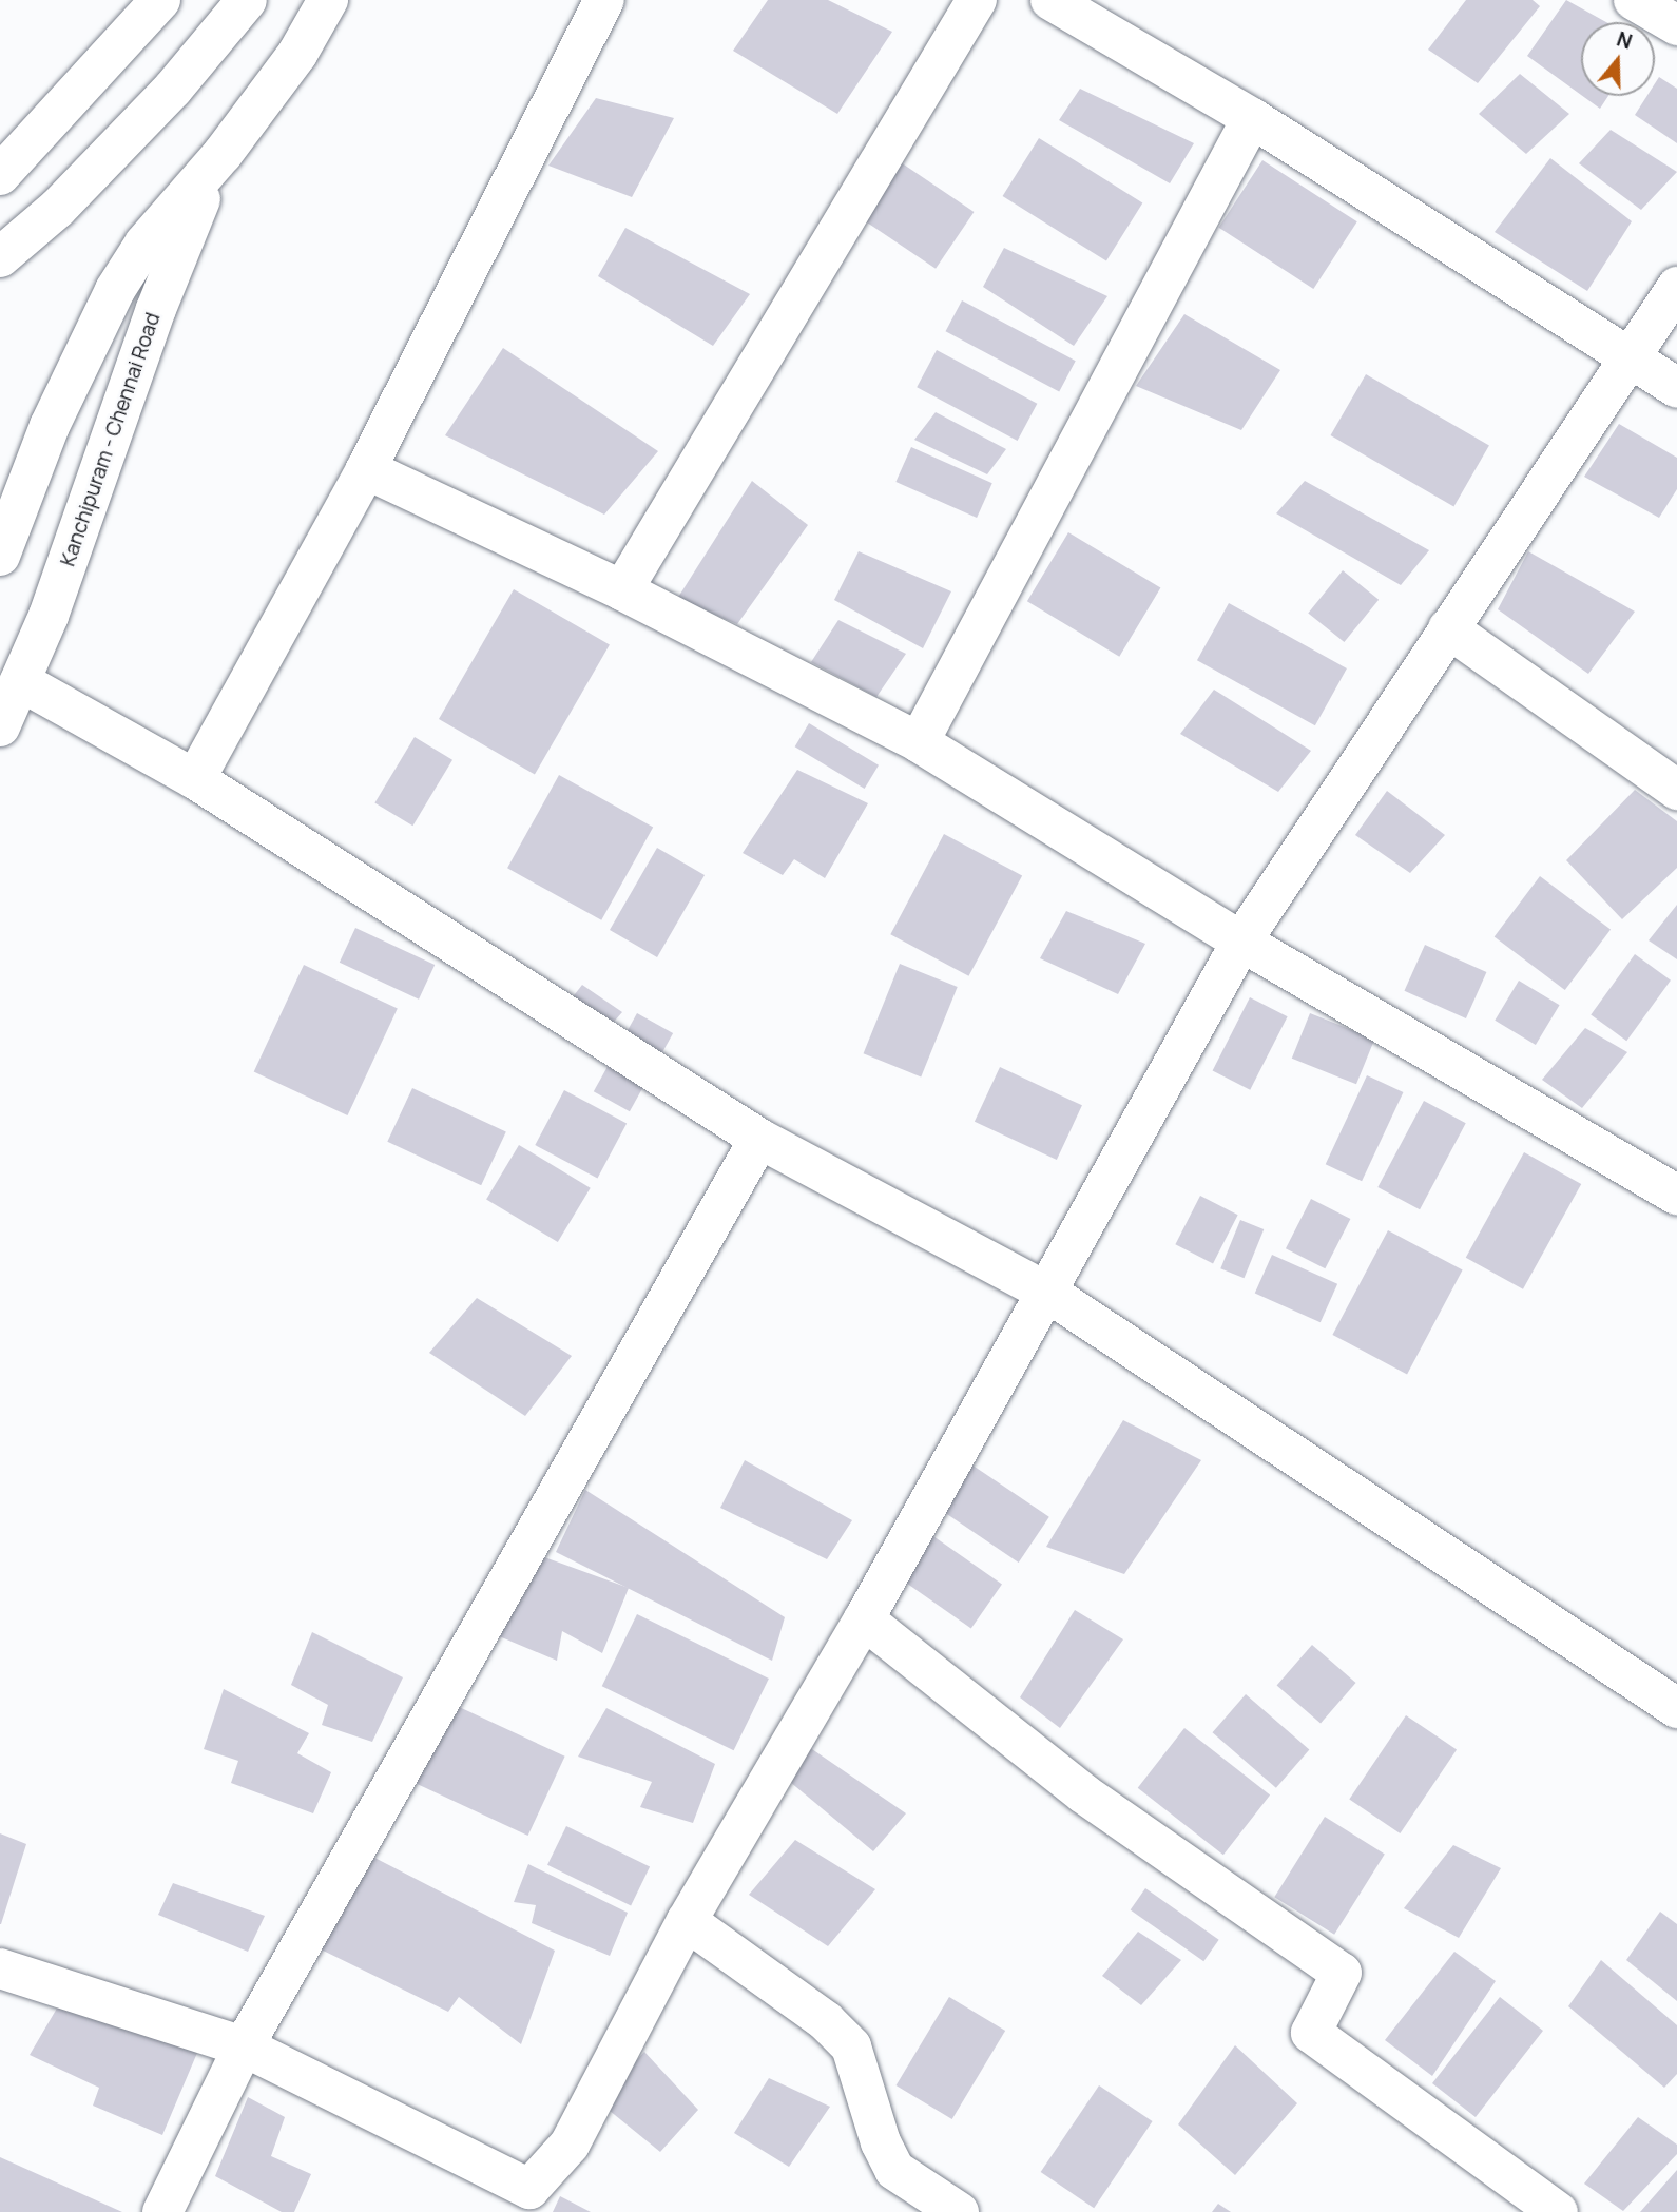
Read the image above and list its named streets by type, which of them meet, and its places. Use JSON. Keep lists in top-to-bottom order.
{
  "streets": {
    "street": ["Kanchipuram - Chennai Road"]
  },
  "north": "top"
}
